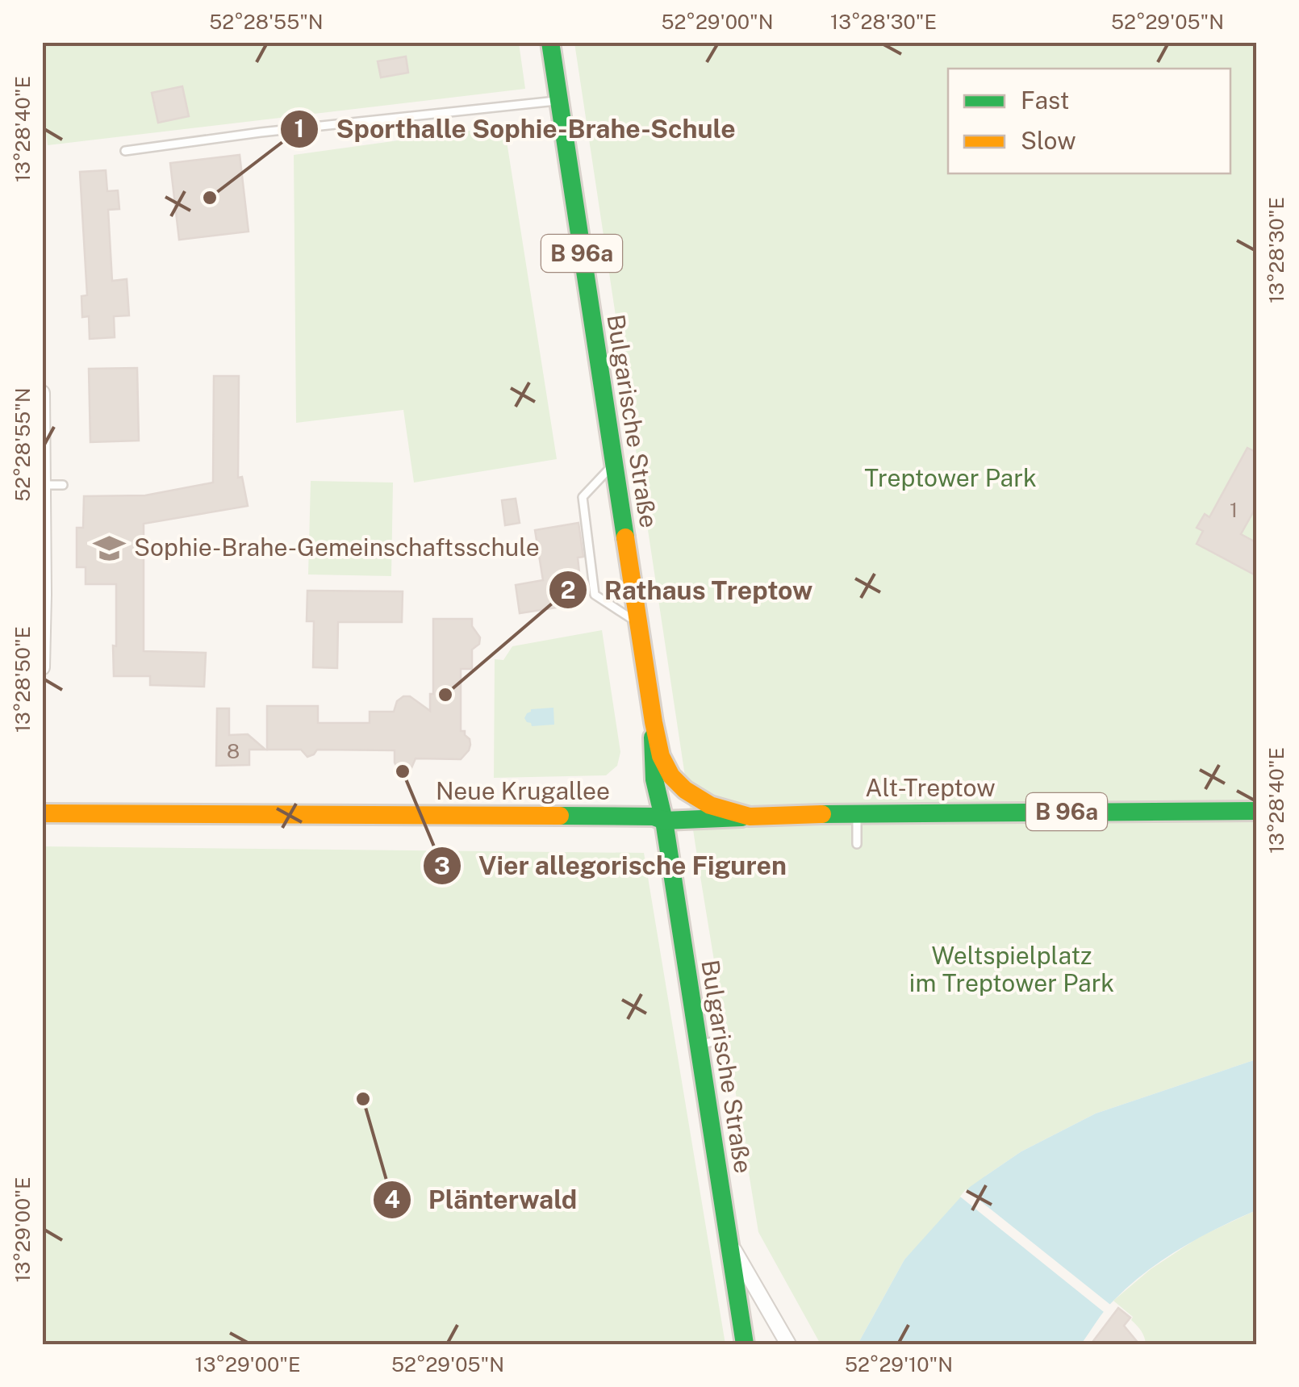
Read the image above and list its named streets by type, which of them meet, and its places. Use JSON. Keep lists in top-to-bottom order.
{
  "streets": {
    "main road": [
      "B 96a",
      "Bulgarische Straße",
      "Alt-Treptow",
      "Neue Krugallee"
    ]
  },
  "crossings": [
    ["Bulgarische Straße", "Alt-Treptow"],
    ["Bulgarische Straße", "Neue Krugallee"],
    ["Alt-Treptow", "Neue Krugallee"]
  ],
  "parks": ["Treptower Park", "Weltspielplatz im Treptower Park"],
  "places": {
    "other": [
      "Sporthalle Sophie-Brahe-Schule",
      "Rathaus Treptow",
      "Vier allegorische Figuren",
      "Plänterwald"
    ],
    "school or university": ["Sophie-Brahe-Gemeinschaftsschule"]
  },
  "house_numbers": ["1", "8"],
  "legend": ["Fast", "Slow"],
  "coordinates": [
    "52°28'55\"N",
    "52°29'00\"N",
    "13°28'30\"E",
    "52°29'05\"N",
    "13°28'40\"E",
    "13°28'50\"E",
    "13°29'00\"E",
    "52°29'10\"N"
  ]
}
